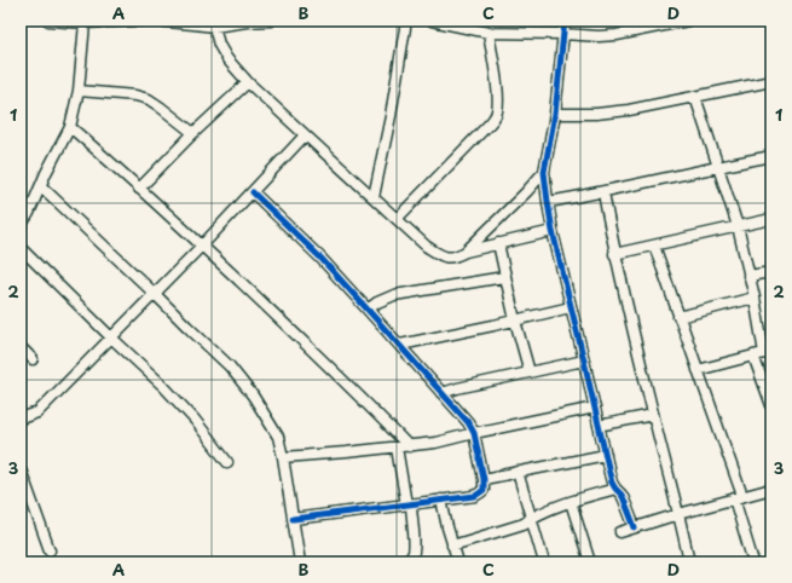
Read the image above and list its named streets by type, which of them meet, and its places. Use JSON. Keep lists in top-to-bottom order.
{
  "grid": {
    "columns": [
      "A",
      "B",
      "C",
      "D"
    ],
    "rows": ["1", "2", "3"]
  }
}
